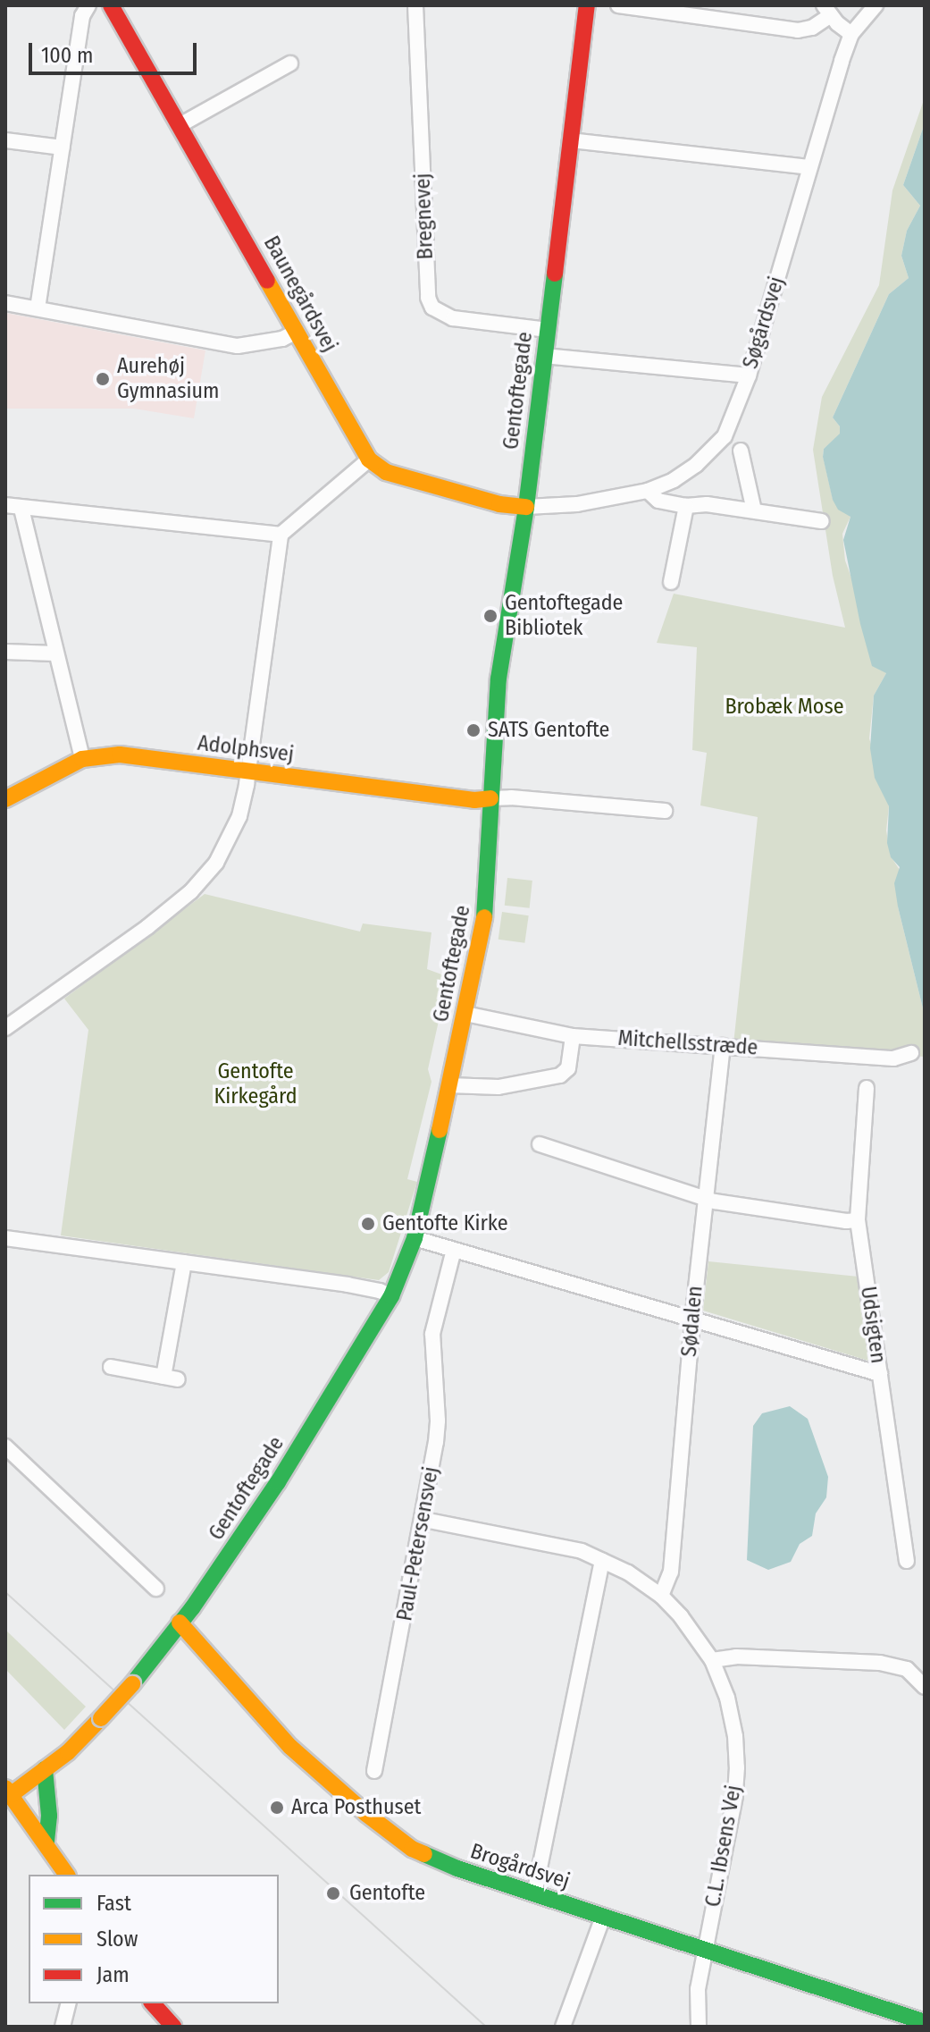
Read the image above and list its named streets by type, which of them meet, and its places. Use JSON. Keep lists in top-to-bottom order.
{
  "streets": {
    "street": [
      "Bregnevej",
      "Baunegårdsvej",
      "Søgårdsvej",
      "Gentoftegade",
      "Adolphsvej",
      "Mitchellsstræde",
      "Sødalen",
      "Udsigten",
      "Paul-Petersensvej",
      "C.L. Ibsens Vej",
      "Brogårdsvej"
    ]
  },
  "crossings": [
    ["Bregnevej", "Gentoftegade"],
    ["Søgårdsvej", "Gentoftegade"],
    ["Gentoftegade", "Adolphsvej"],
    ["Gentoftegade", "Mitchellsstræde"],
    ["Gentoftegade", "Brogårdsvej"],
    ["Mitchellsstræde", "Sødalen"],
    ["Sødalen", "C.L. Ibsens Vej"],
    ["Paul-Petersensvej", "C.L. Ibsens Vej"],
    ["C.L. Ibsens Vej", "Brogårdsvej"]
  ],
  "parks": ["Brobæk Mose", "Gentofte Kirkegård"],
  "places": [
    "Aurehøj Gymnasium",
    "Gentoftegade Bibliotek",
    "SATS Gentofte",
    "Gentofte Kirke",
    "Arca Posthuset",
    "Gentofte"
  ],
  "legend": ["Fast", "Slow", "Jam"],
  "scale_bar": "100 m"
}
